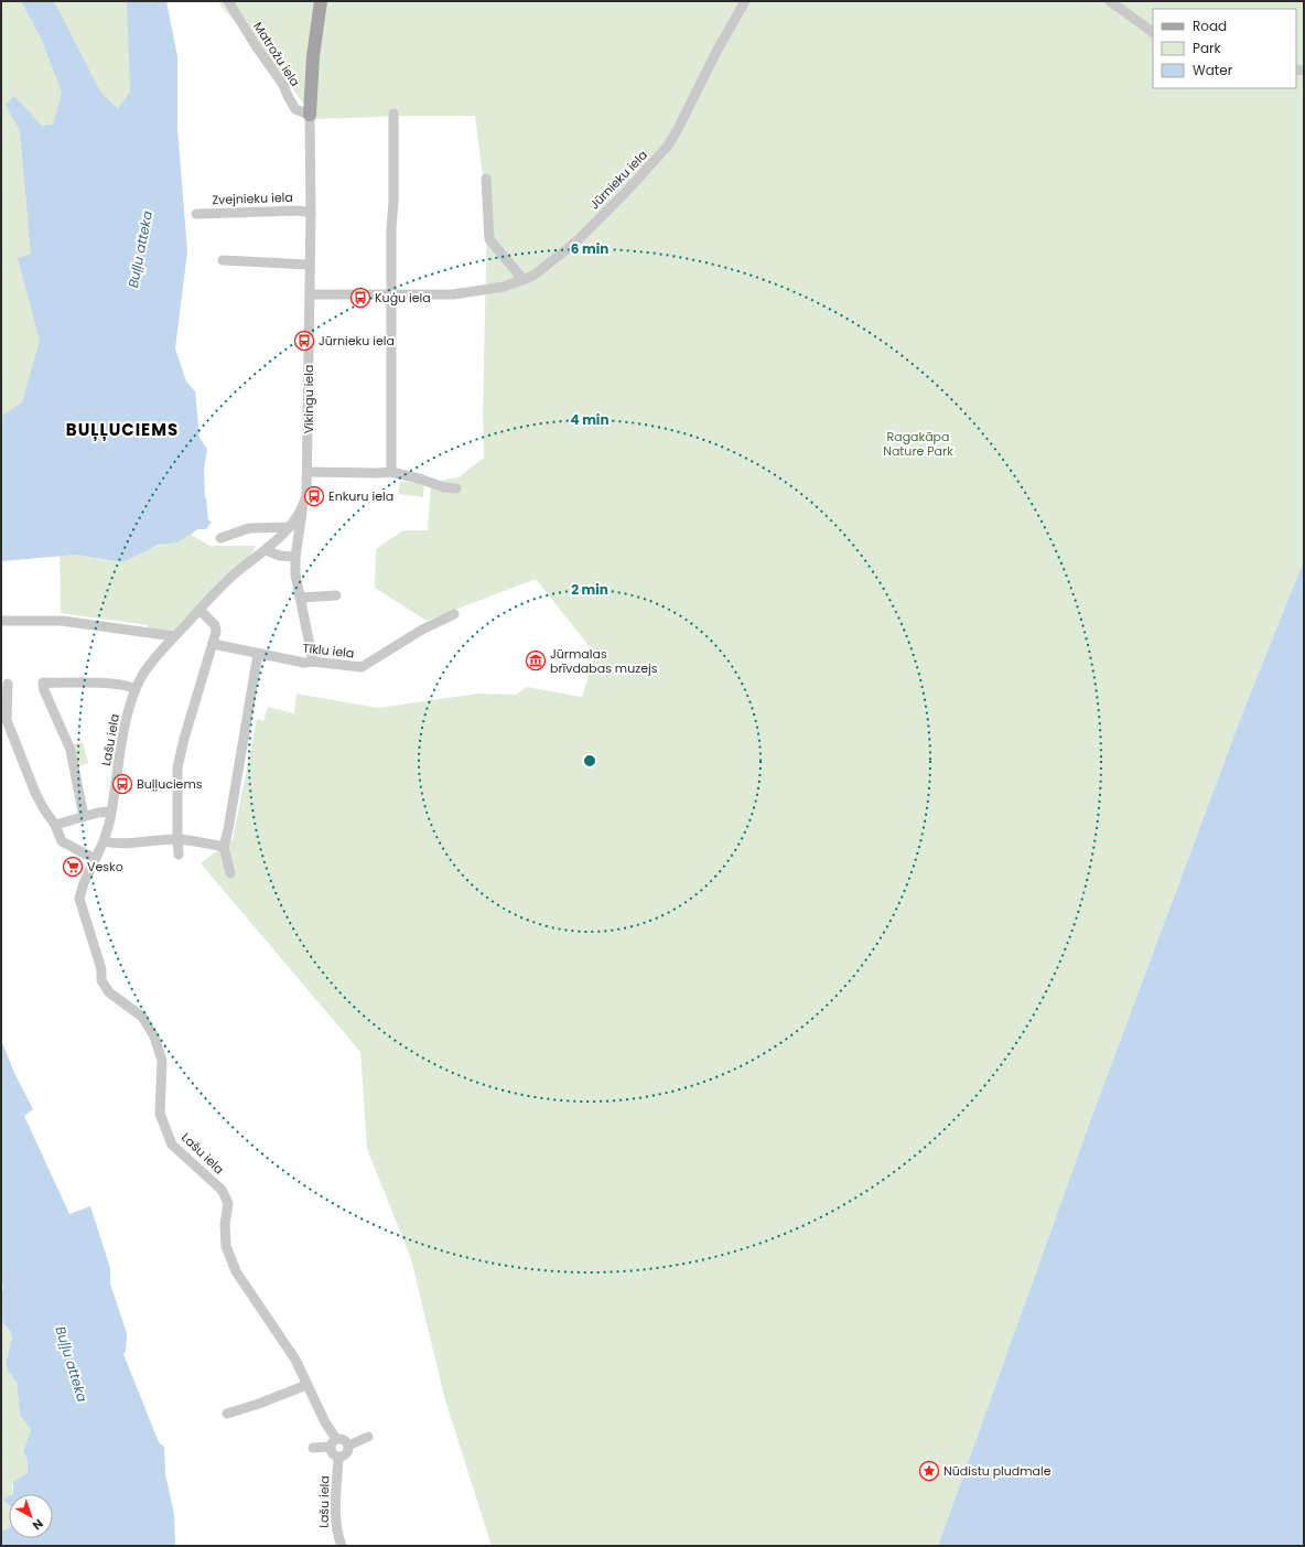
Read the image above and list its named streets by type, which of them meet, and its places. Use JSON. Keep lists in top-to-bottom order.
{
  "streets": {
    "main road": ["Vikingu iela"],
    "street": [
      "Matrožu iela",
      "Jūrnieku iela",
      "Zvejnieku iela",
      "Tīklu iela",
      "Lašu iela"
    ]
  },
  "crossings": [
    ["Matrožu iela", "Vikingu iela"],
    ["Jūrnieku iela", "Vikingu iela"],
    ["Zvejnieku iela", "Vikingu iela"],
    ["Vikingu iela", "Lašu iela"]
  ],
  "districts": ["BUĻĻUCIEMS"],
  "water": ["Buļļu atteka"],
  "parks": ["Ragakāpa Nature Park"],
  "places": {
    "bus stop": [
      "Kuģu iela",
      "Jūrnieku iela",
      "Enkuru iela",
      "Buļļuciems"
    ],
    "museum": ["Jūrmalas brīvdabas muzejs"],
    "supermarket": ["Vesko"],
    "place": ["Nūdistu pludmale"]
  },
  "legend": ["Road", "Park", "Water"],
  "north": "bottom right",
  "rings": ["6 min", "4 min", "2 min"]
}
